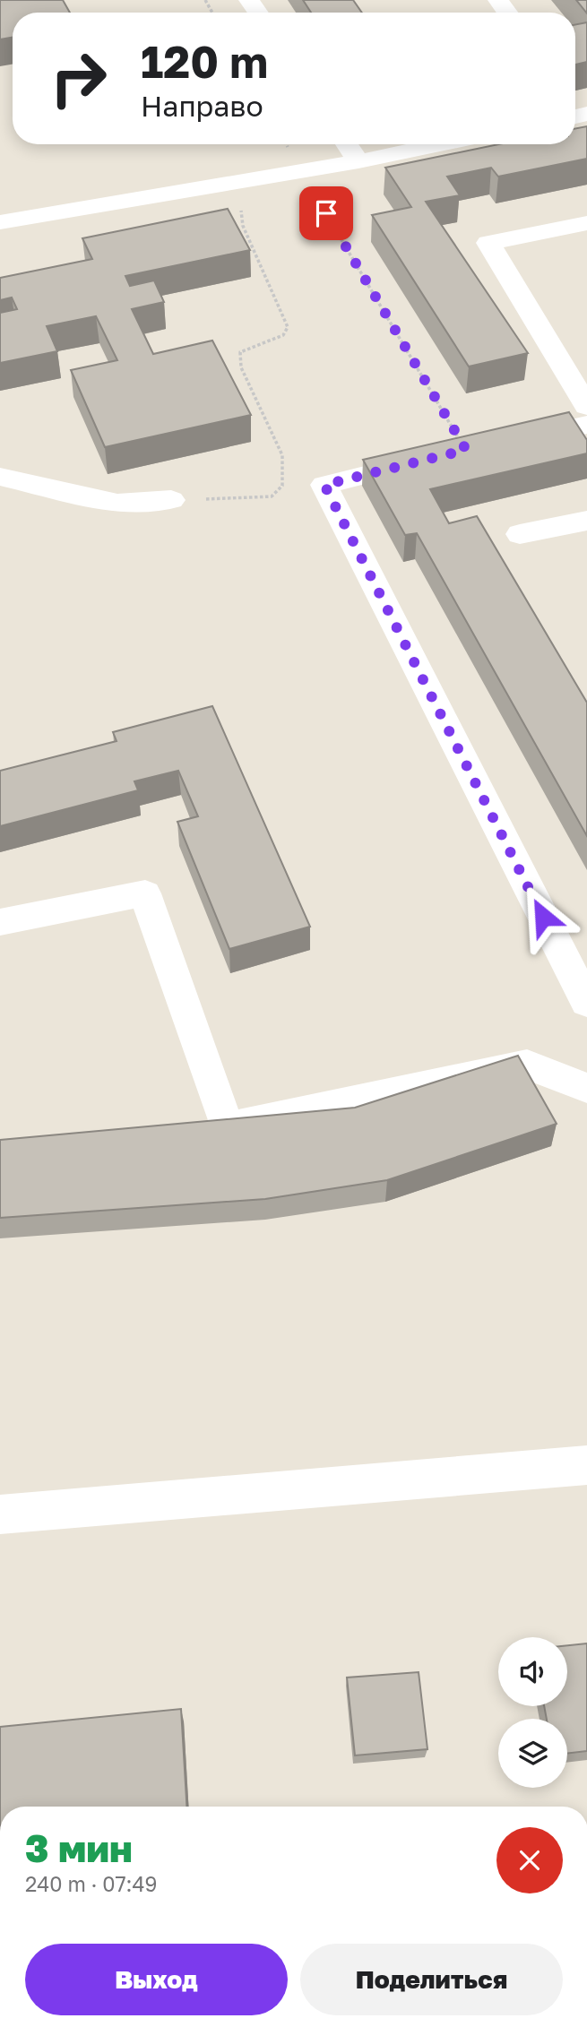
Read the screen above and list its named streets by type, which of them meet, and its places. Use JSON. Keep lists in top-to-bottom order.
{
  "page": {
    "turn": ["120 m", "Направо"],
    "heading": ["3 мин", "240 m · 07:49"],
    "buttons": ["Выход", "Поделиться"]
  }
}
